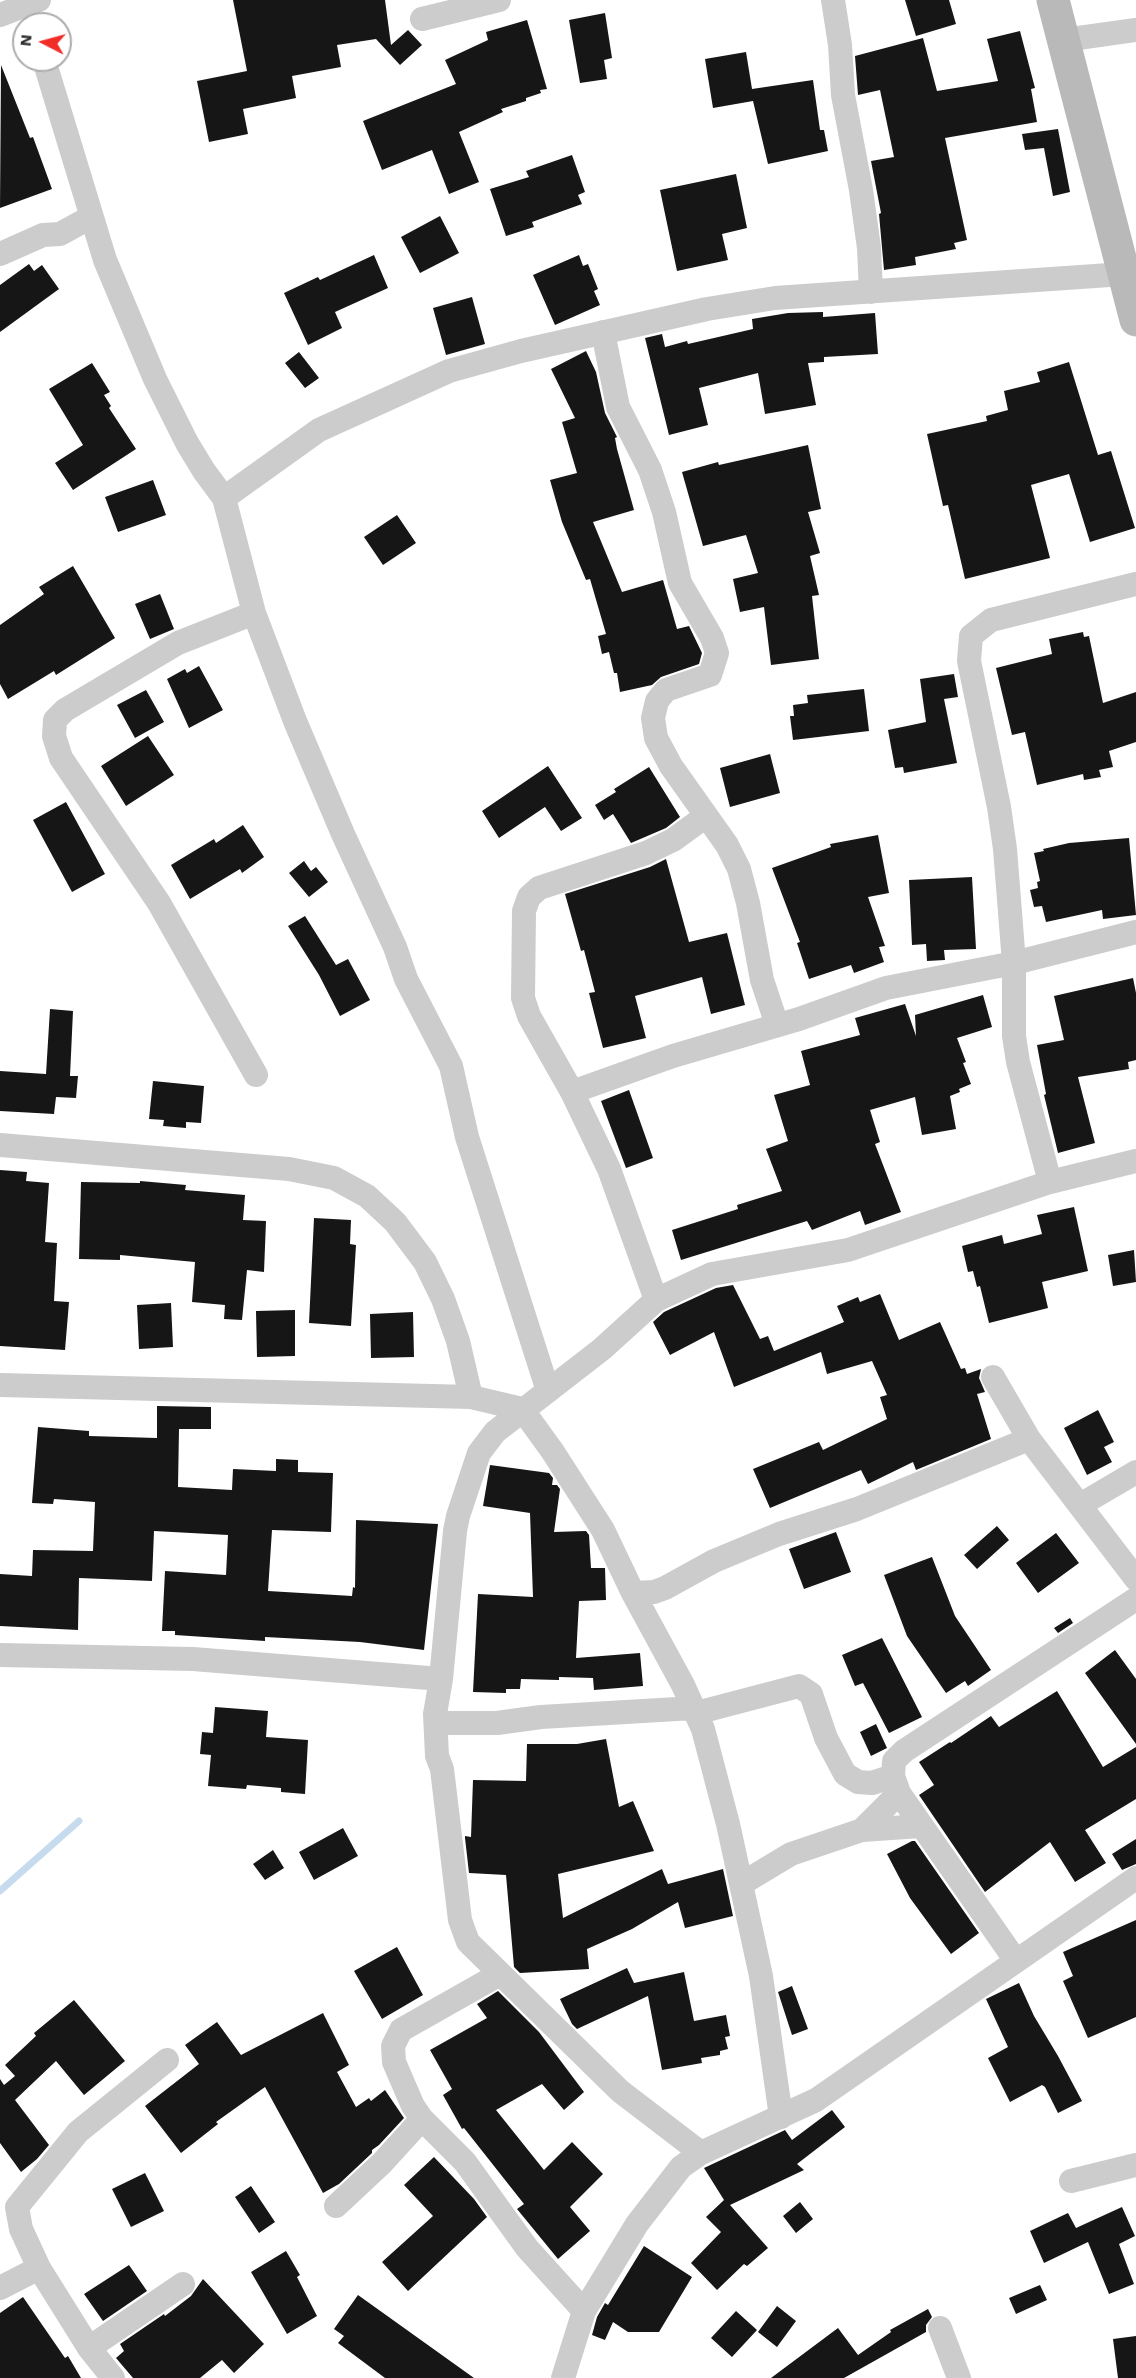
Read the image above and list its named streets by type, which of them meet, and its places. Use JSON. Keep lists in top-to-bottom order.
{
  "north": "left"
}
